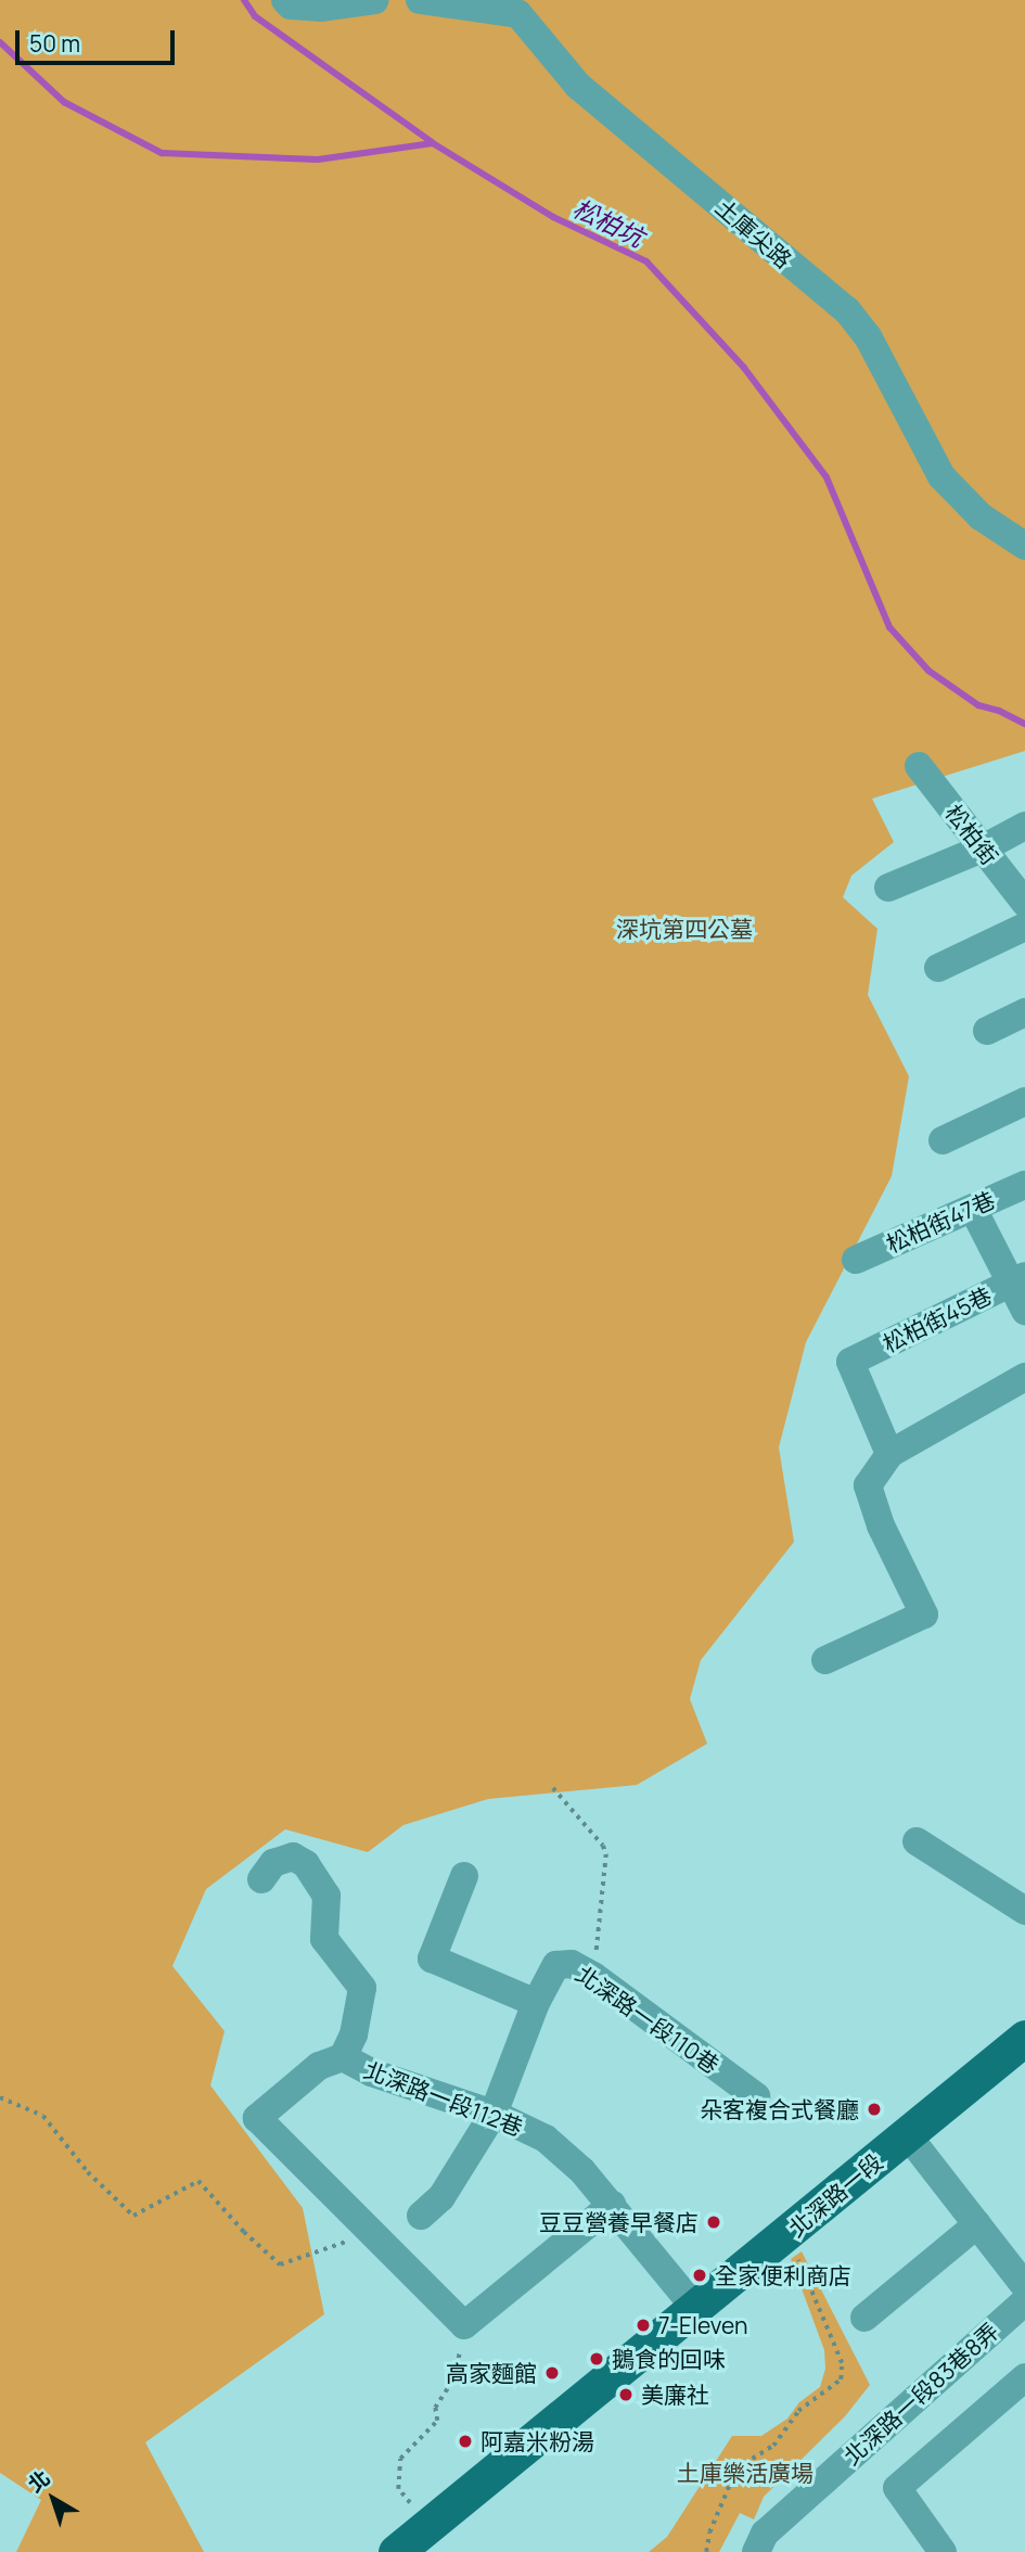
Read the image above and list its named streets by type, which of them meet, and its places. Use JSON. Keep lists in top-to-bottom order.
{
  "streets": {
    "main road": ["北深路一段"],
    "street": [
      "土庫尖路",
      "松柏街",
      "松柏街47巷",
      "松柏街45巷",
      "北深路一段110巷",
      "北深路一段112巷",
      "北深路一段83巷8弄"
    ]
  },
  "crossings": [
    ["北深路一段110巷", "北深路一段112巷"],
    ["北深路一段112巷", "北深路一段"]
  ],
  "water": ["松柏坑"],
  "parks": ["深坑第四公墓", "土庫樂活廣場"],
  "places": [
    "朵客複合式餐廳",
    "豆豆營養早餐店",
    "全家便利商店",
    "7-Eleven",
    "鵝食的回味",
    "高家麵館",
    "美廉社",
    "阿嘉米粉湯"
  ],
  "scale_bar": "50 m",
  "north": "top left"
}
